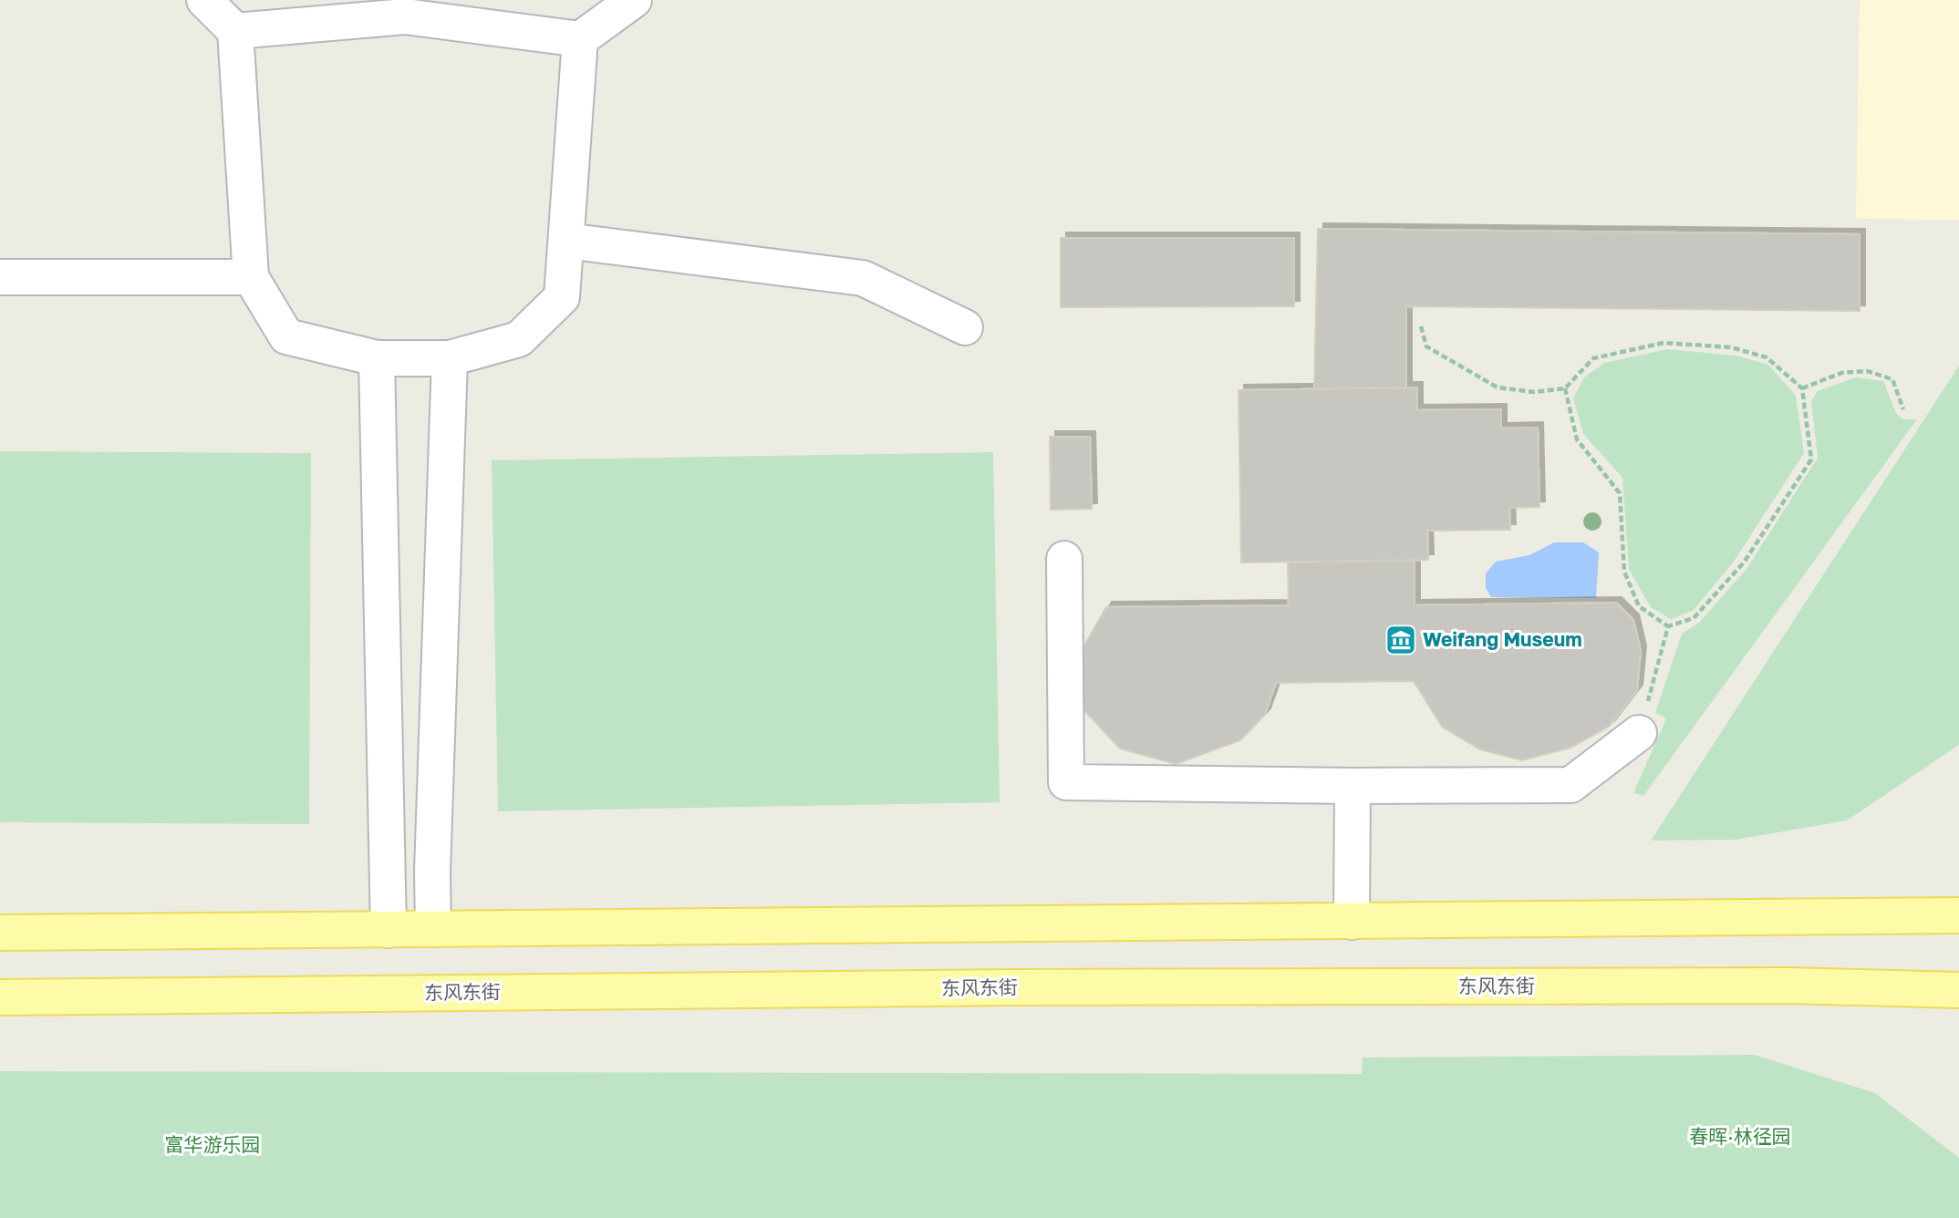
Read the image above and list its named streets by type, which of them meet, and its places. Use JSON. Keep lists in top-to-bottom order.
{
  "streets": {
    "main road": ["东风东街"]
  },
  "parks": ["春晖·林径园", "富华游乐园"],
  "places": {
    "museum": ["Weifang Museum"]
  }
}
